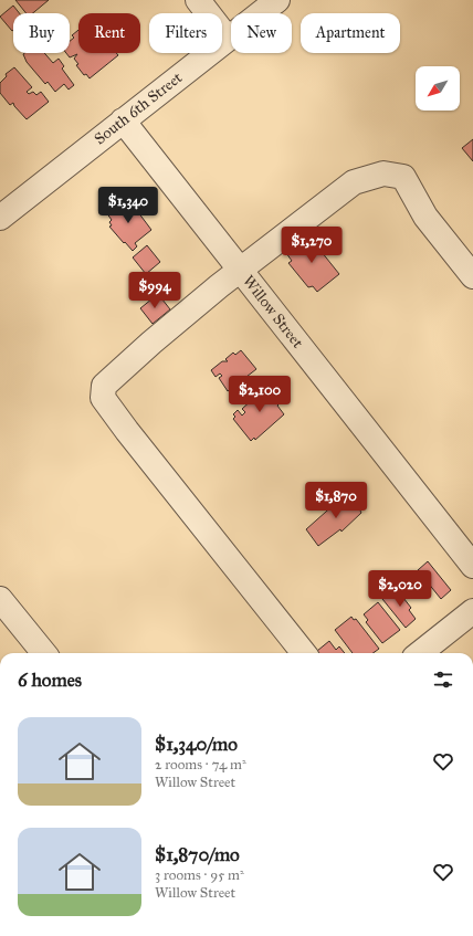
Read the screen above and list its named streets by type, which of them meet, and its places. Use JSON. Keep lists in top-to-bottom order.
{
  "streets": {
    "street": ["South 6th Street", "Willow Street"]
  },
  "crossings": [
    ["South 6th Street", "Willow Street"]
  ],
  "north": "bottom left",
  "page": {
    "chip": [
      "Buy",
      "Rent",
      "Filters",
      "New",
      "Apartment"
    ],
    "price": [
      "$1,340",
      "$1,270",
      "$994",
      "$2,100",
      "$1,870",
      "$2,020"
    ],
    "heading": "6 homes",
    "list": [
      {
        "name": "$1,340/mo",
        "note": "2 rooms · 74 m² · Willow Street"
      },
      {
        "name": "$1,870/mo",
        "note": "3 rooms · 95 m² · Willow Street"
      }
    ]
  }
}
